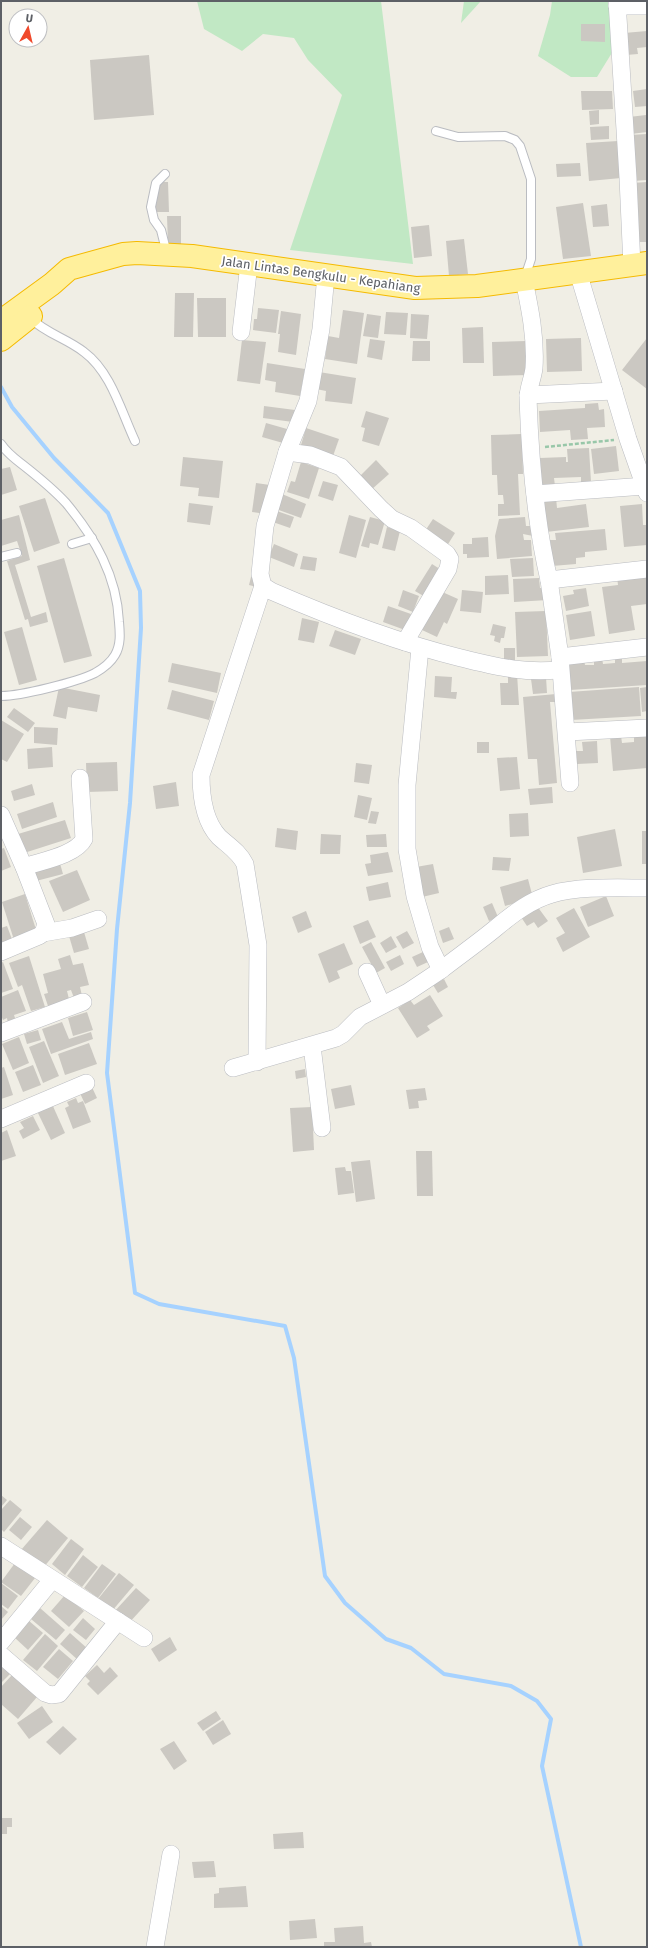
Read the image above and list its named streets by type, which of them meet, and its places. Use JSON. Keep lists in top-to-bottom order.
{
  "streets": {
    "highway": ["Jalan Lintas Bengkulu - Kepahiang"]
  },
  "north": "top"
}
